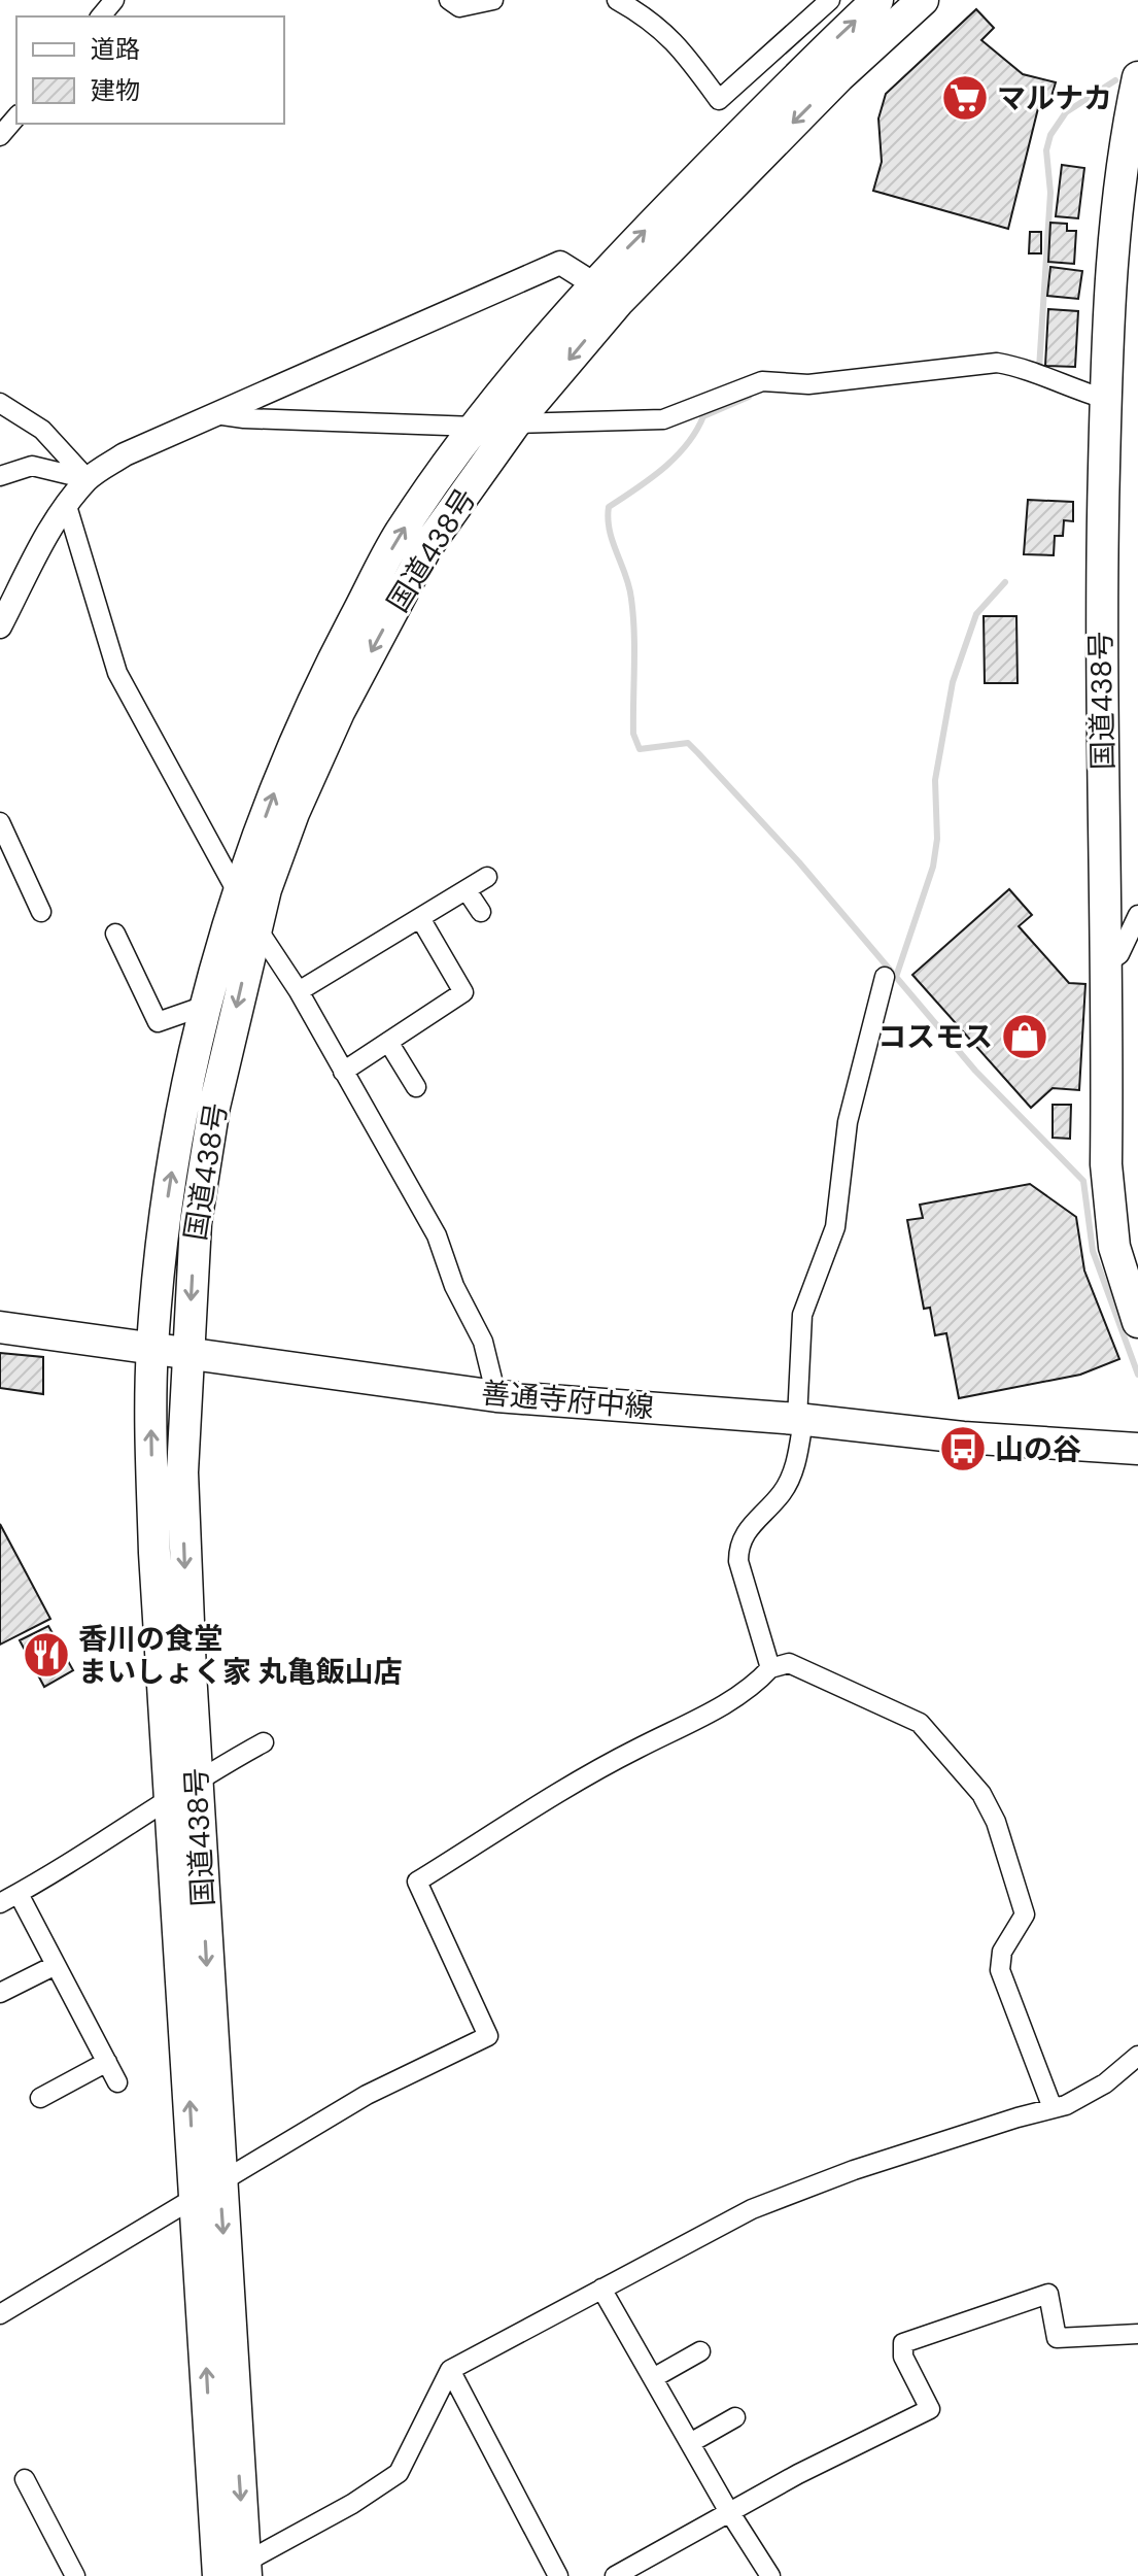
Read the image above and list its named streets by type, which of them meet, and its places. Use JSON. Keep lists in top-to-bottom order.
{
  "streets": {
    "main road": ["国道438号", "善通寺府中線"]
  },
  "crossings": [
    ["国道438号", "善通寺府中線"]
  ],
  "places": {
    "supermarket": ["マルナカ"],
    "shop": ["コスモス"],
    "bus stop": ["山の谷"],
    "restaurant": ["香川の食堂 まいしょく家 丸亀飯山店"]
  },
  "legend": ["道路", "建物"]
}
